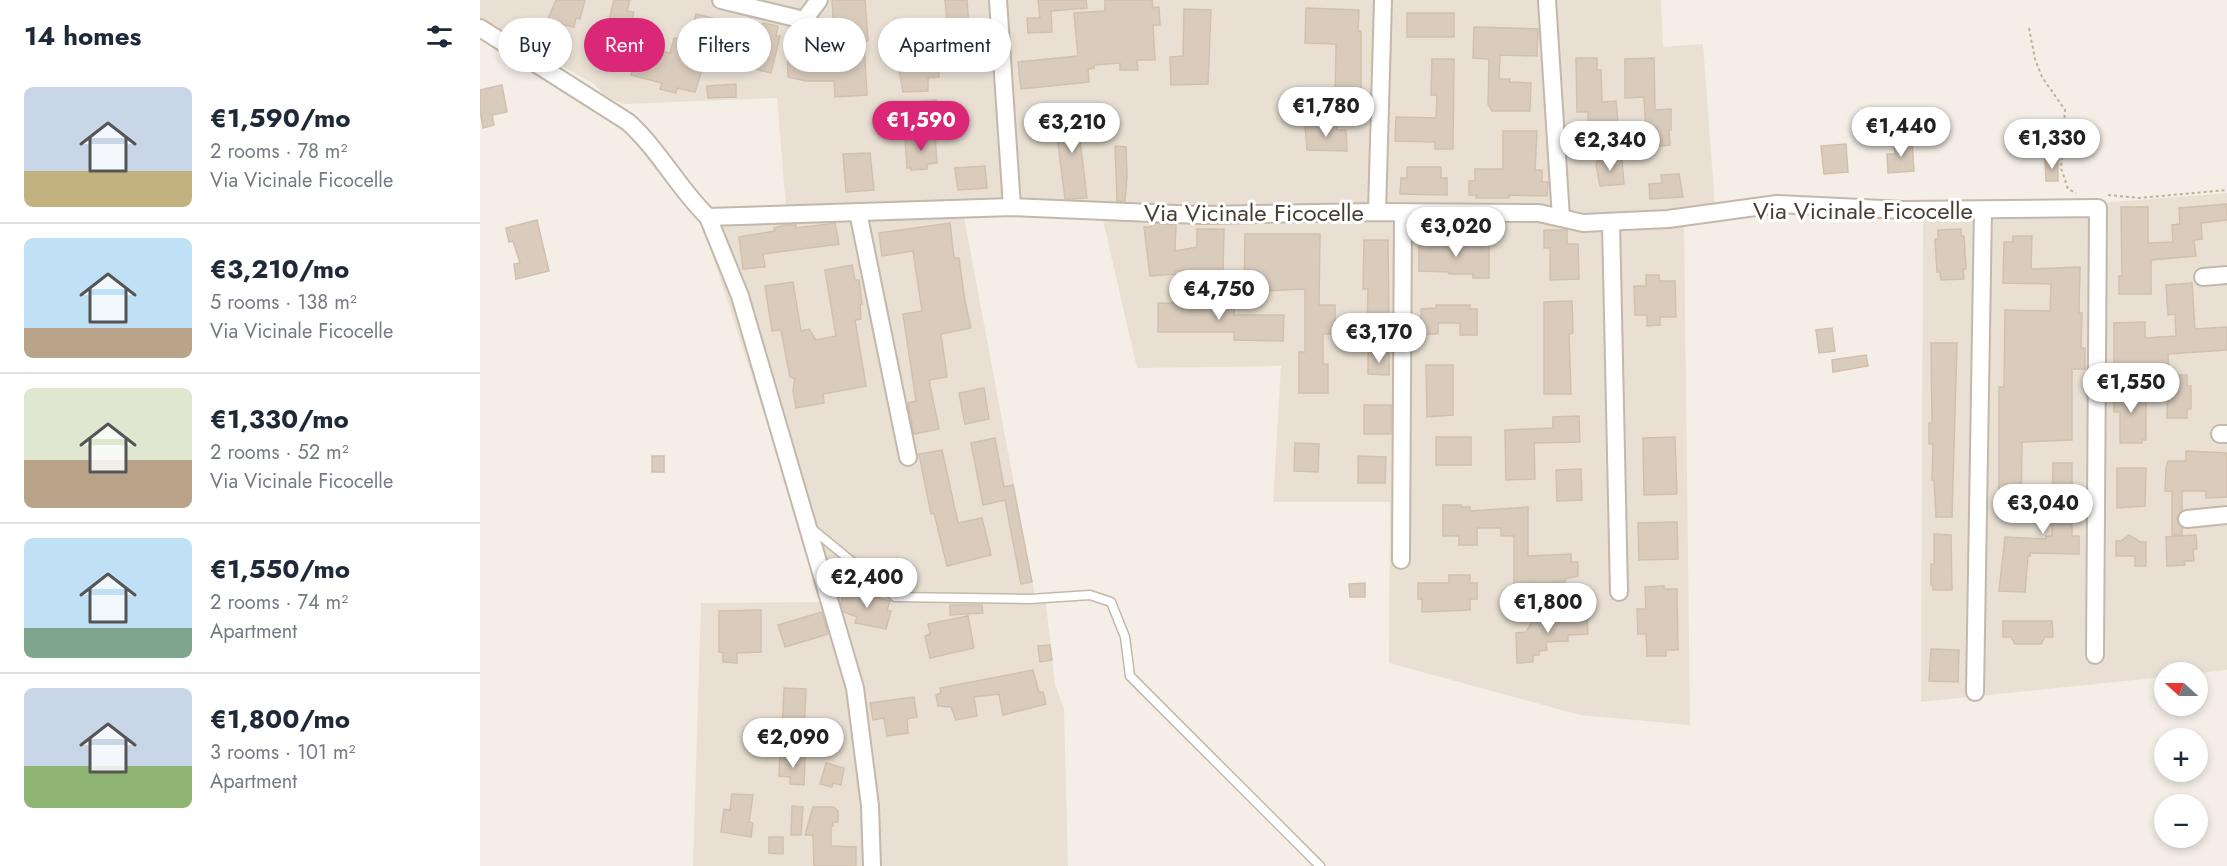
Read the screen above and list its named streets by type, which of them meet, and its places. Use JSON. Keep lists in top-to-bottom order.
{
  "streets": {
    "street": ["Via Vicinale Ficocelle"]
  },
  "north": "left",
  "page": {
    "heading": "14 homes",
    "chip": [
      "Buy",
      "Rent",
      "Filters",
      "New",
      "Apartment"
    ],
    "list": [
      {
        "name": "€1,590/mo",
        "note": "2 rooms · 78 m² · Via Vicinale Ficocelle"
      },
      {
        "name": "€3,210/mo",
        "note": "5 rooms · 138 m² · Via Vicinale Ficocelle"
      },
      {
        "name": "€1,330/mo",
        "note": "2 rooms · 52 m² · Via Vicinale Ficocelle"
      },
      {
        "name": "€1,550/mo",
        "note": "2 rooms · 74 m² · Apartment"
      },
      {
        "name": "€1,800/mo",
        "note": "3 rooms · 101 m² · Apartment"
      }
    ],
    "price": [
      "€1,780",
      "€1,590",
      "€3,210",
      "€1,440",
      "€1,330",
      "€2,340",
      "€3,020",
      "€4,750",
      "€3,170",
      "€1,550",
      "€3,040",
      "€2,400",
      "€1,800",
      "€2,090"
    ],
    "map_buttons": ["+", "−"]
  }
}
